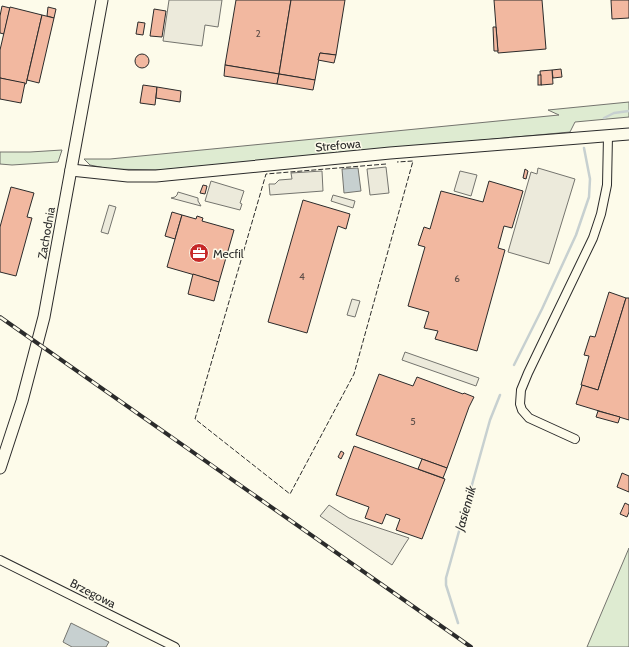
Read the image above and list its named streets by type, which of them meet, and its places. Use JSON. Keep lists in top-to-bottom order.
{
  "streets": {
    "street": ["Strefowa", "Zachodnia", "Brzegowa"]
  },
  "crossings": [
    ["Strefowa", "Zachodnia"]
  ],
  "water": ["Jasiennik"],
  "places": {
    "office": ["Mecfil"]
  },
  "house_numbers": [
    "2",
    "4",
    "6",
    "5"
  ]
}
